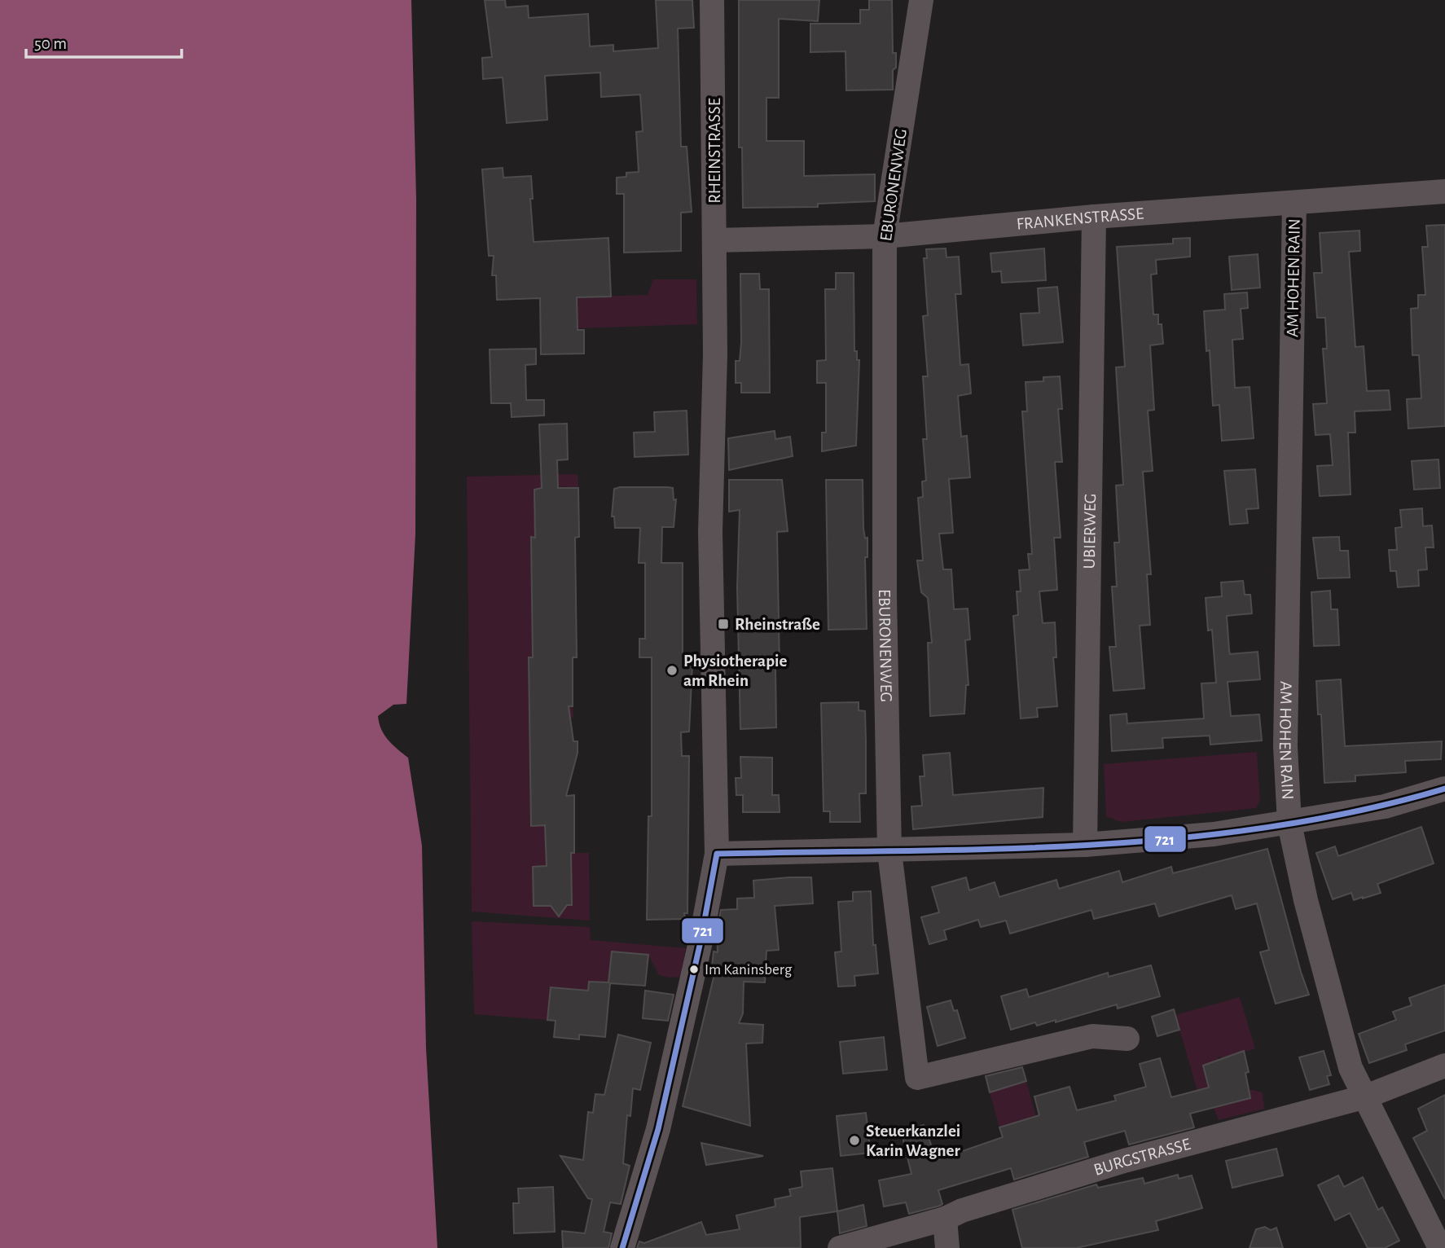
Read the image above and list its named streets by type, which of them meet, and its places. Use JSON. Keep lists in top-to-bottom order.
{
  "streets": {
    "street": [
      "RHEINSTRASSE",
      "EBURONENWEG",
      "FRANKENSTRASSE",
      "AM HOHEN RAIN",
      "UBIERWEG",
      "BURGSTRASSE"
    ]
  },
  "crossings": [
    ["RHEINSTRASSE", "FRANKENSTRASSE"],
    ["EBURONENWEG", "FRANKENSTRASSE"],
    ["FRANKENSTRASSE", "AM HOHEN RAIN"],
    ["FRANKENSTRASSE", "UBIERWEG"],
    ["AM HOHEN RAIN", "BURGSTRASSE"]
  ],
  "places": {
    "transit": ["Rheinstraße"],
    "other": ["Physiotherapie am Rhein", "Im Kaninsberg", "Steuerkanzlei Karin Wagner"]
  },
  "lines": ["transit line 721"],
  "scale_bar": "50 m"
}
